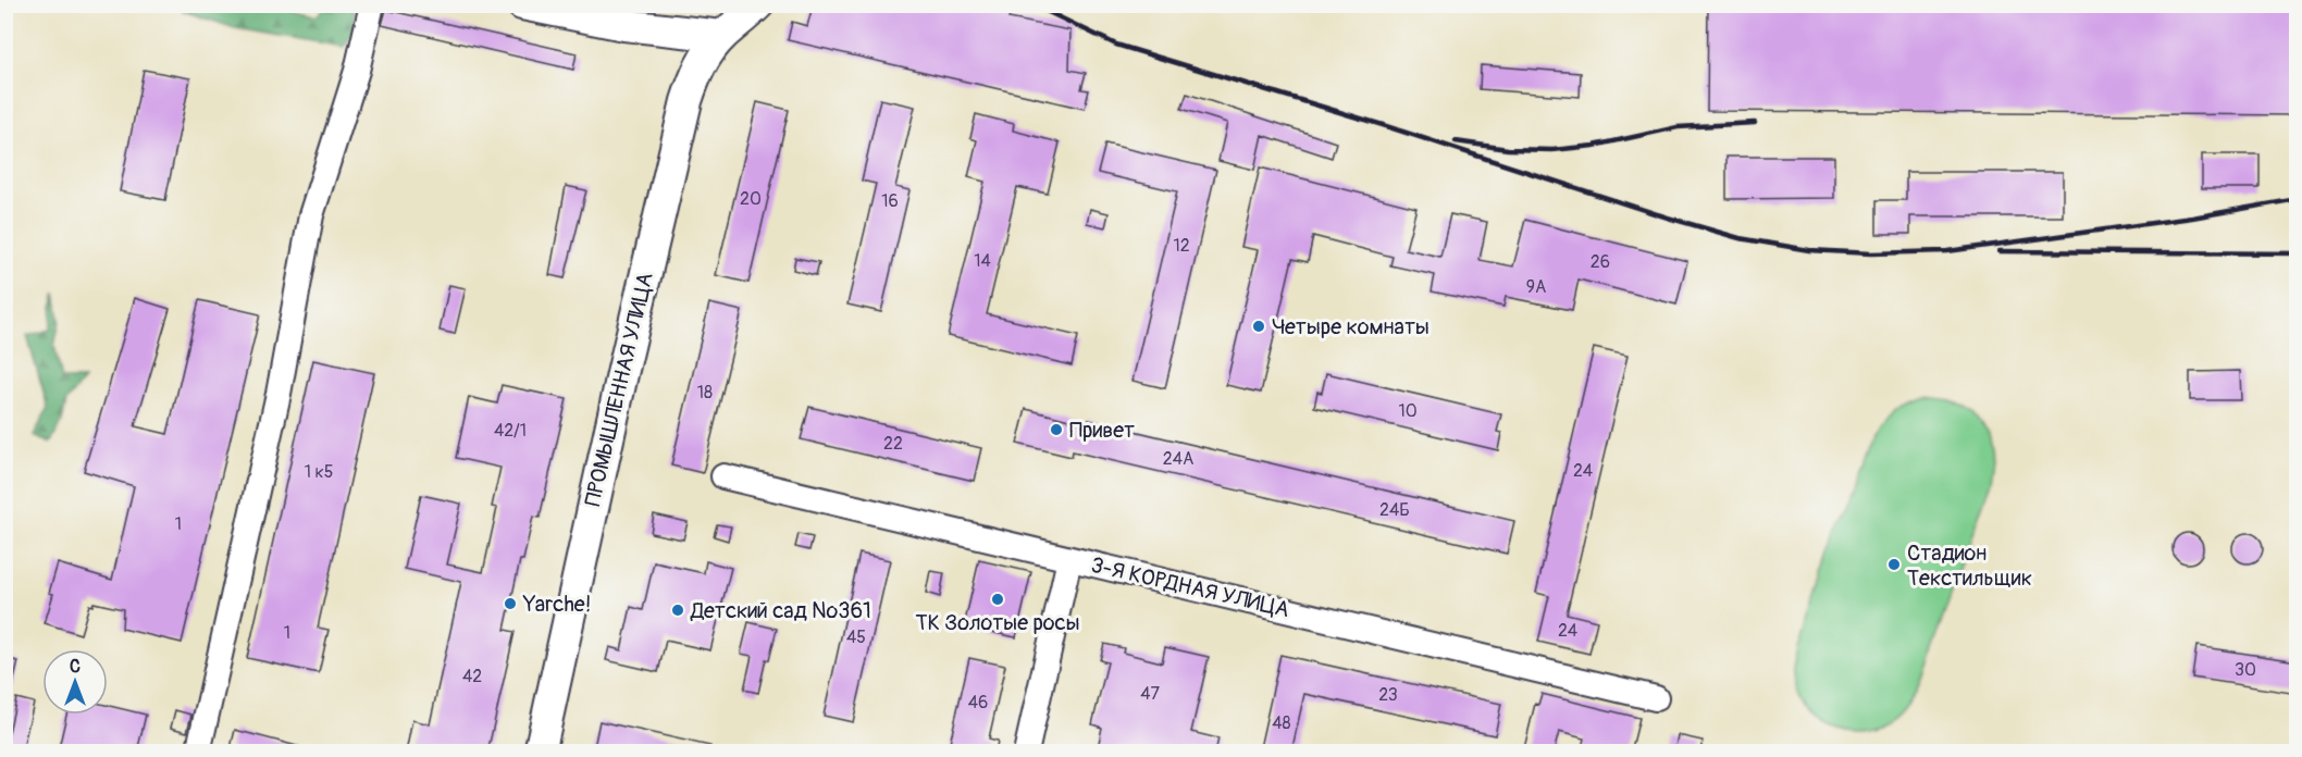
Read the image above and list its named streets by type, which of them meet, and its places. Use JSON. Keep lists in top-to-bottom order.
{
  "streets": {
    "main road": ["ПРОМЫШЛЕННАЯ УЛИЦА"],
    "street": ["3-Я КОРДНАЯ УЛИЦА"]
  },
  "places": [
    "Четыре комнаты",
    "Привет",
    "Стадион Текстильщик",
    "ТК Золотые росы",
    "Yarche!",
    "Детский сад №361"
  ],
  "house_numbers": [
    "20",
    "16",
    "12",
    "14",
    "26",
    "9А",
    "18",
    "10",
    "42/1",
    "22",
    "24А",
    "24",
    "1 к5",
    "24Б",
    "1",
    "24",
    "1",
    "45",
    "30",
    "42",
    "47",
    "23",
    "46",
    "48"
  ],
  "north": "top"
}
